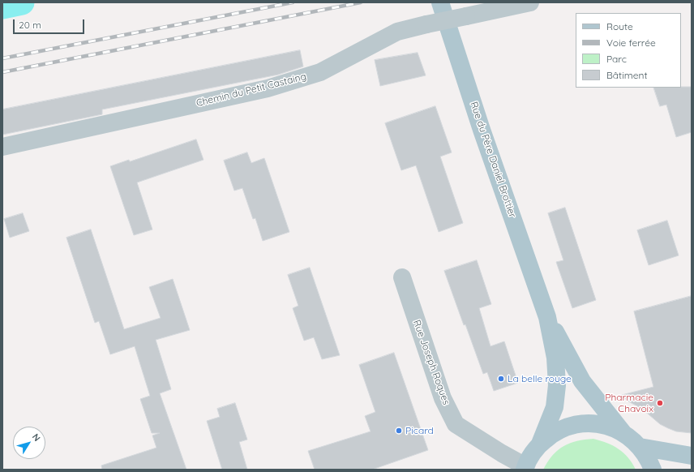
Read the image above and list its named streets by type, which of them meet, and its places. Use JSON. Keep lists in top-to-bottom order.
{
  "streets": {
    "main road": ["Rue du Père Daniel Brottier"],
    "street": ["Chemin du Petit Castaing", "Rue Joseph Roques"]
  },
  "places": ["La belle rouge", "Pharmacie Chavoix", "Picard"],
  "legend": [
    "Route",
    "Voie ferrée",
    "Parc",
    "Bâtiment"
  ],
  "scale_bar": "20 m",
  "north": "top right"
}
